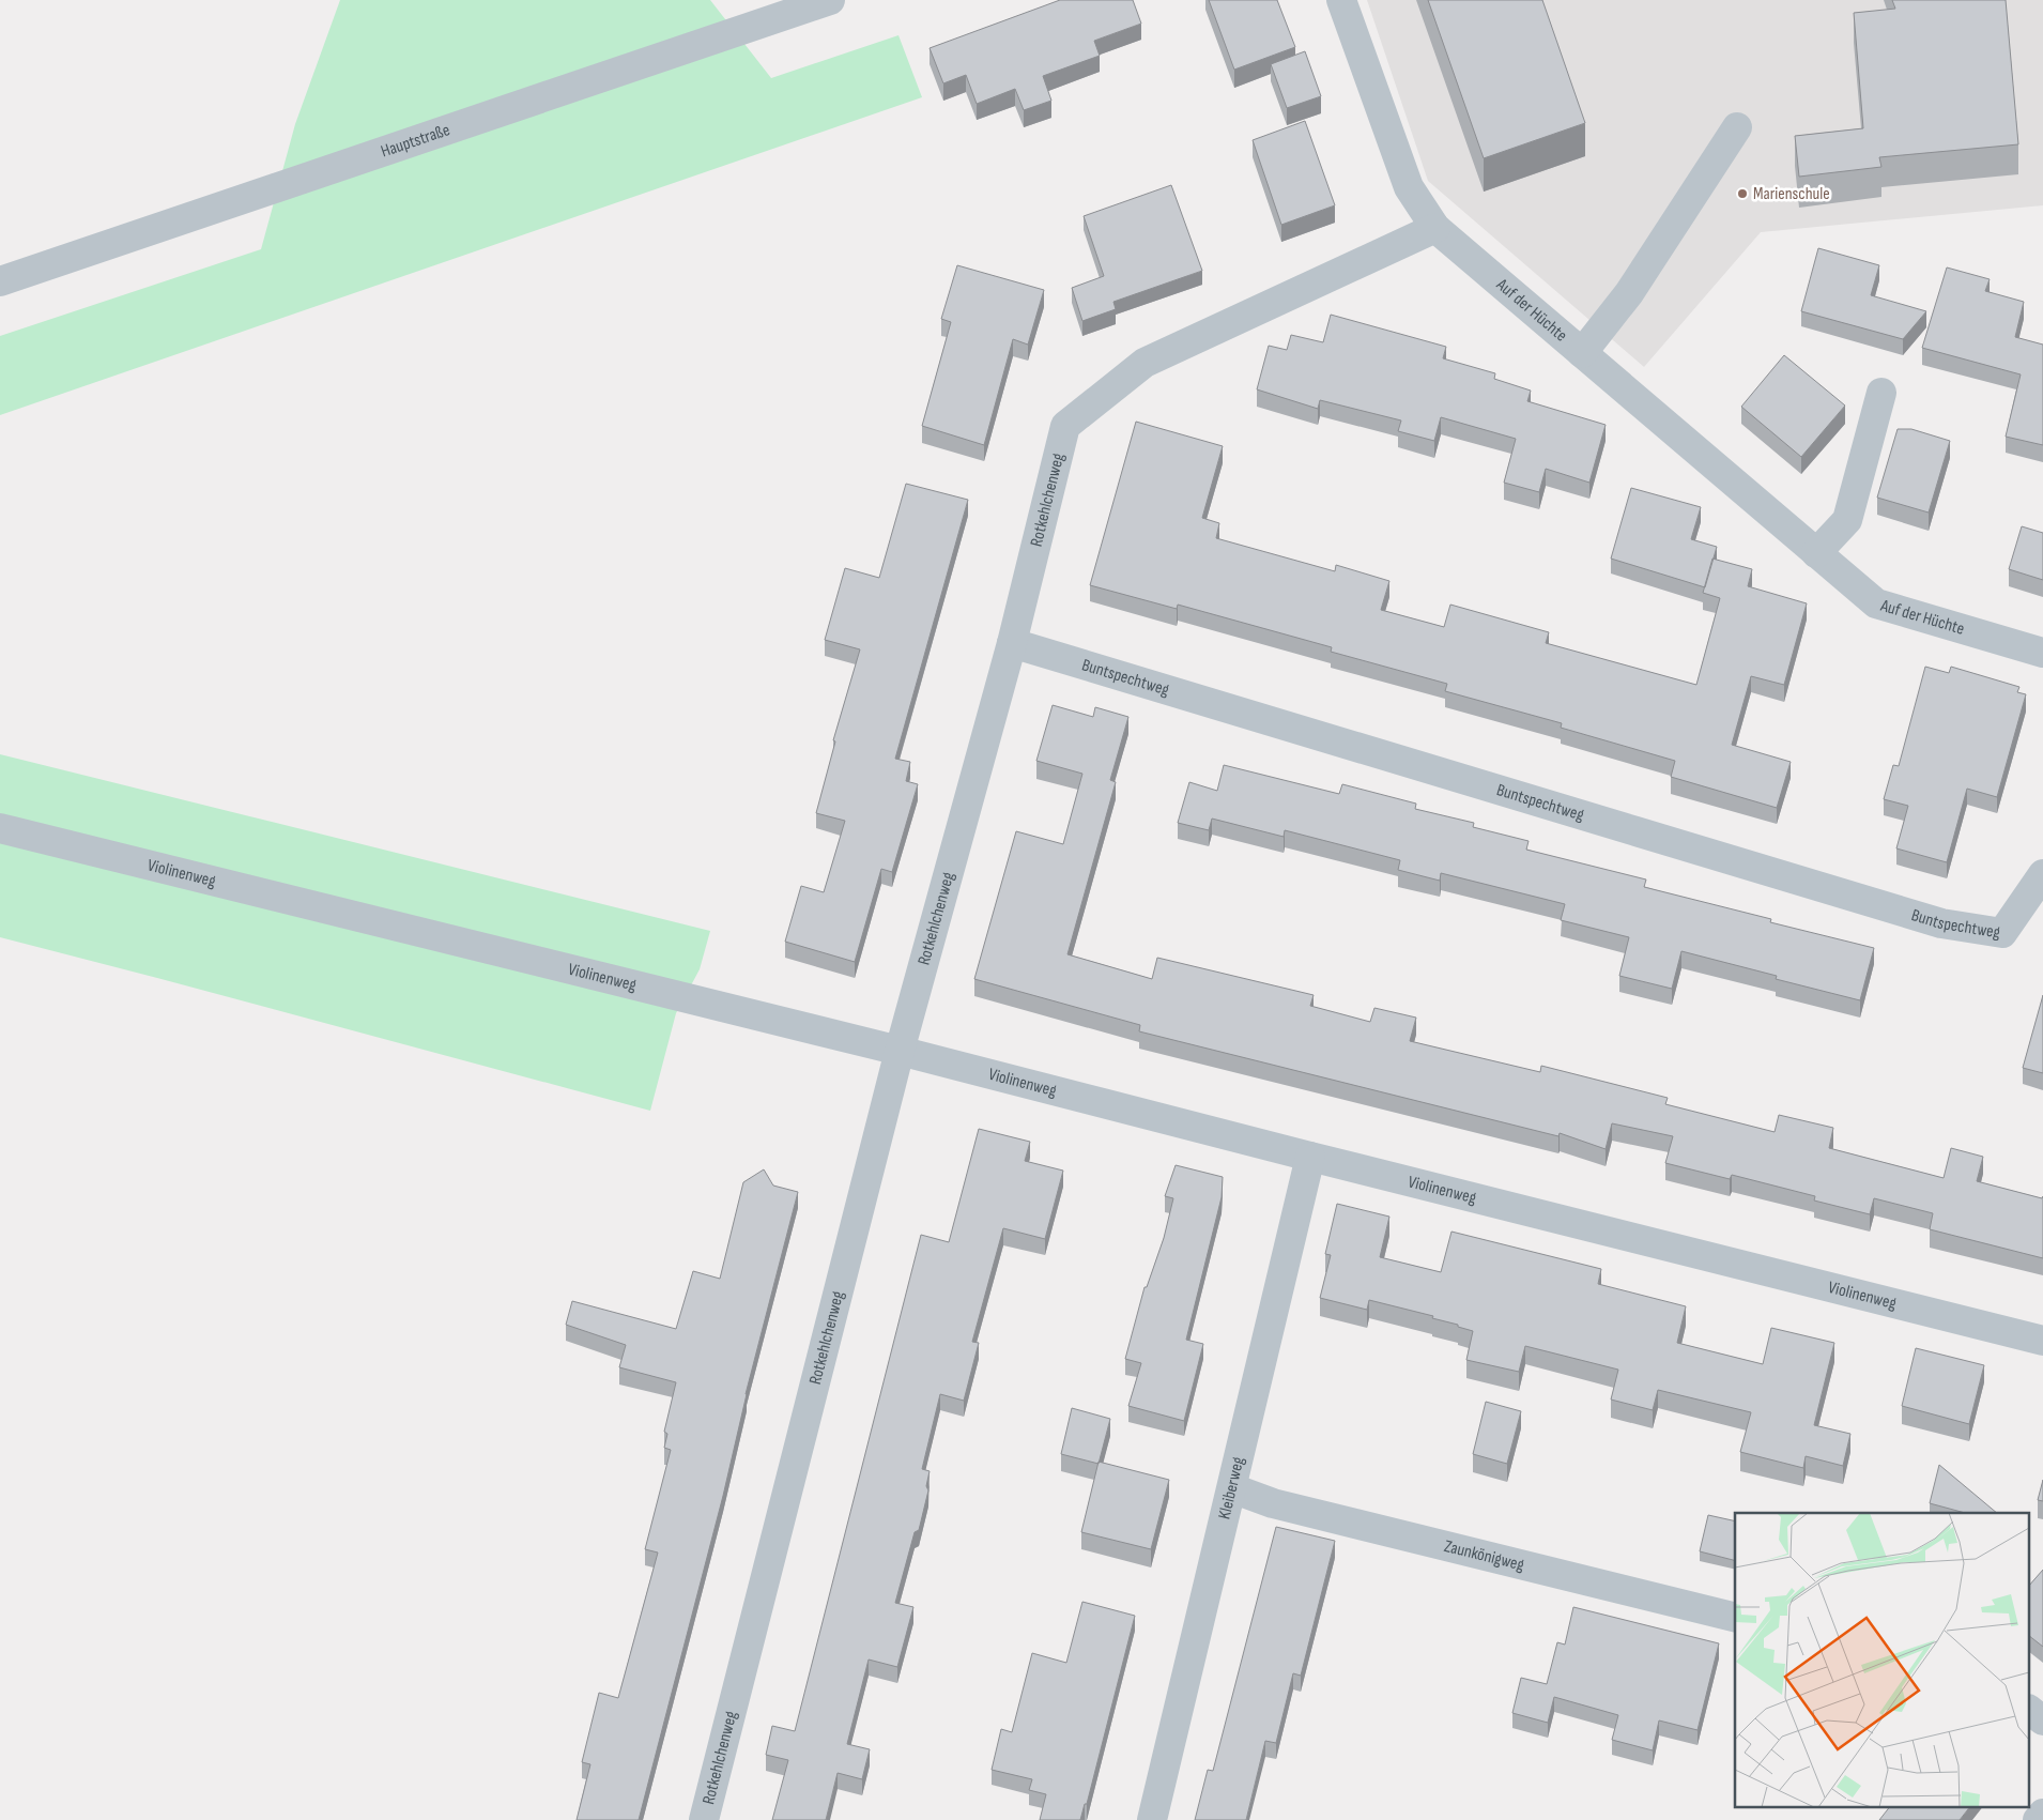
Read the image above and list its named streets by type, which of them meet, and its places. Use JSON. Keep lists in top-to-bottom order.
{
  "streets": {
    "street": [
      "Hauptstraße",
      "Auf der Hüchte",
      "Rotkehlchenweg",
      "Buntspechtweg",
      "Violinenweg",
      "Kleiberweg",
      "Zaunkönigweg"
    ]
  },
  "crossings": [
    ["Auf der Hüchte", "Rotkehlchenweg"],
    ["Rotkehlchenweg", "Buntspechtweg"],
    ["Rotkehlchenweg", "Violinenweg"],
    ["Violinenweg", "Kleiberweg"],
    ["Kleiberweg", "Zaunkönigweg"]
  ],
  "places": ["Marienschule"]
}
